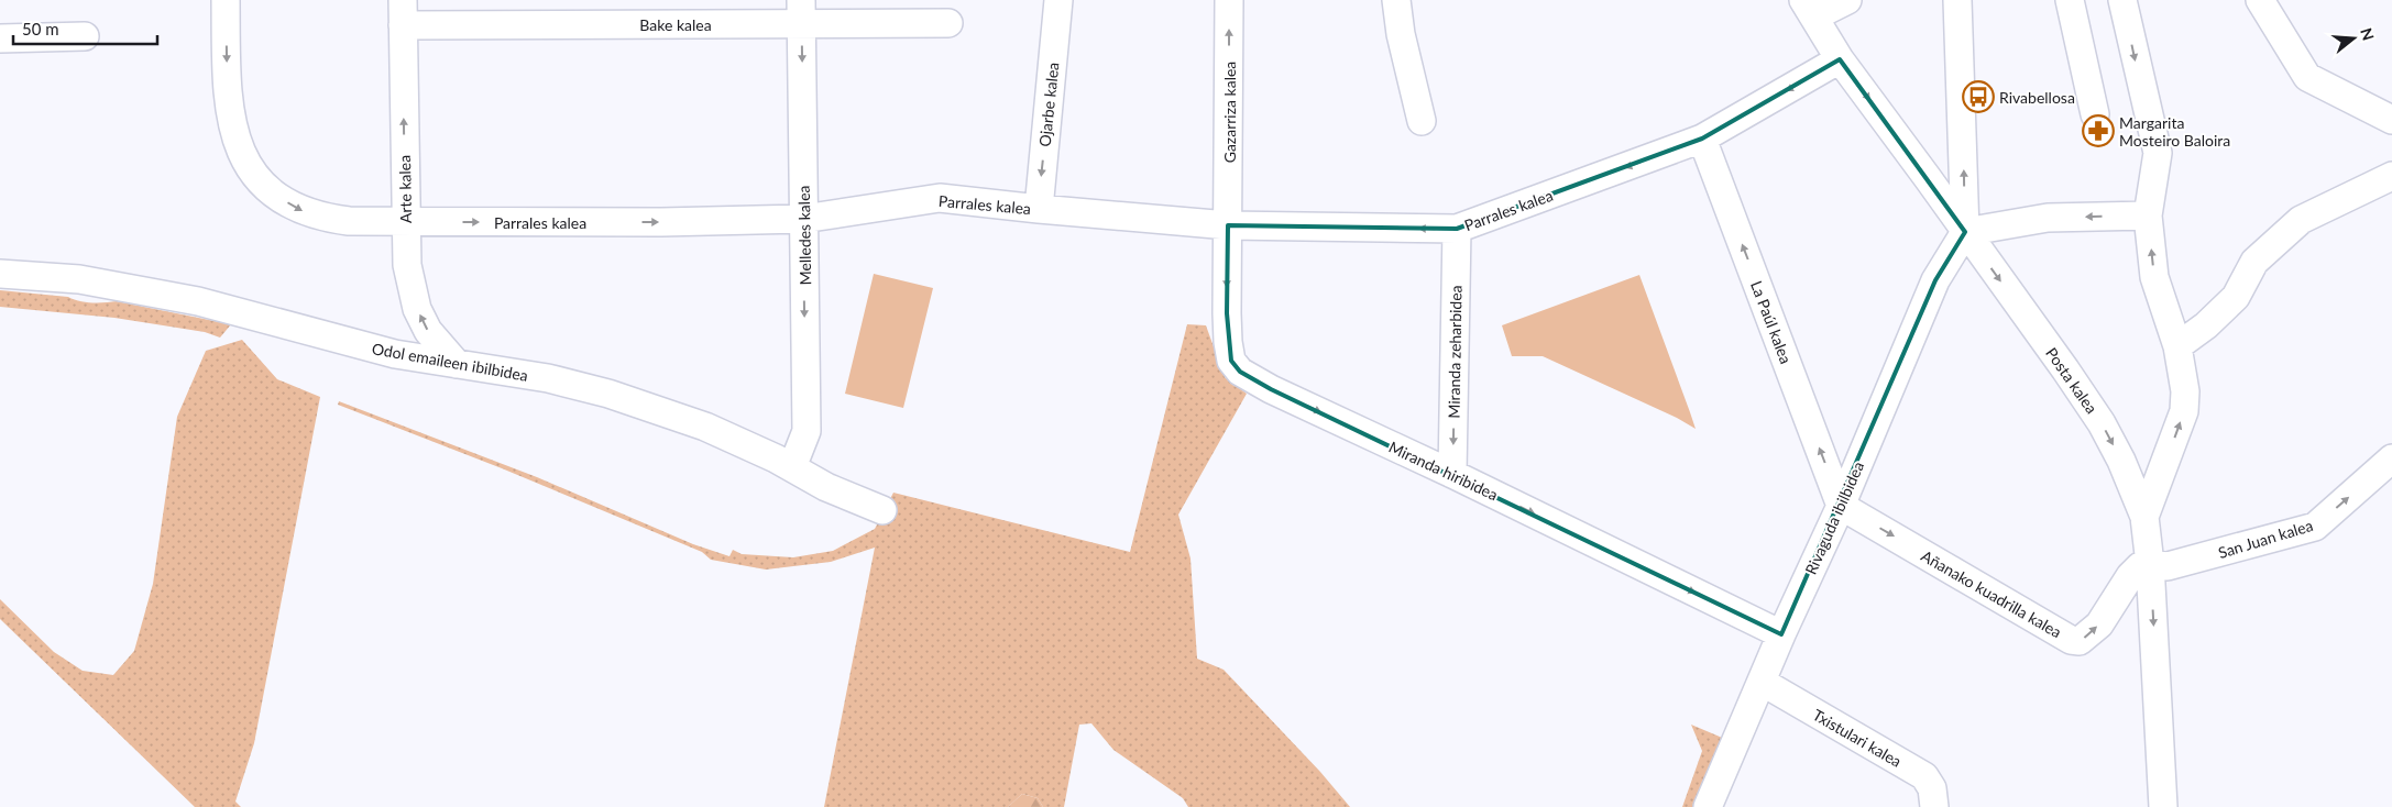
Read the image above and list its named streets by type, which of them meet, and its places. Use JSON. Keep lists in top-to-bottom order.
{
  "streets": {
    "street": [
      "Bake kalea",
      "Ojarbe kalea",
      "Gazarriza kalea",
      "Arte kalea",
      "Parrales kalea",
      "Melledes kalea",
      "La Paúl kalea",
      "Miranda zeharbidea",
      "Odol emaileen ibilbidea",
      "Posta kalea",
      "Miranda hiribidea",
      "Rivaguda ibilbidea",
      "San Juan kalea",
      "Añanako kuadrilla kalea",
      "Txistulari kalea"
    ]
  },
  "crossings": [
    ["Bake kalea", "Arte kalea"],
    ["Bake kalea", "Melledes kalea"],
    ["Ojarbe kalea", "Parrales kalea"],
    ["Gazarriza kalea", "Parrales kalea"],
    ["Gazarriza kalea", "Miranda hiribidea"],
    ["Arte kalea", "Parrales kalea"],
    ["Arte kalea", "Odol emaileen ibilbidea"],
    ["Parrales kalea", "Melledes kalea"],
    ["Parrales kalea", "La Paúl kalea"],
    ["Parrales kalea", "Miranda zeharbidea"],
    ["Parrales kalea", "Posta kalea"],
    ["Parrales kalea", "Miranda hiribidea"],
    ["Melledes kalea", "Odol emaileen ibilbidea"],
    ["La Paúl kalea", "Rivaguda ibilbidea"],
    ["La Paúl kalea", "Añanako kuadrilla kalea"],
    ["Miranda zeharbidea", "Miranda hiribidea"],
    ["Posta kalea", "Rivaguda ibilbidea"],
    ["Posta kalea", "San Juan kalea"],
    ["Posta kalea", "Añanako kuadrilla kalea"],
    ["Miranda hiribidea", "Rivaguda ibilbidea"],
    ["Rivaguda ibilbidea", "Añanako kuadrilla kalea"],
    ["Rivaguda ibilbidea", "Txistulari kalea"],
    ["San Juan kalea", "Añanako kuadrilla kalea"]
  ],
  "one_way": [
    "Ojarbe kalea",
    "Arte kalea",
    "Melledes kalea",
    "La Paúl kalea",
    "Miranda zeharbidea",
    "Miranda hiribidea",
    "Añanako kuadrilla kalea"
  ],
  "places": {
    "bus stop": ["Rivabellosa"],
    "pharmacy": ["Margarita Mosteiro Baloira"]
  },
  "scale_bar": "50 m",
  "north": "right"
}
